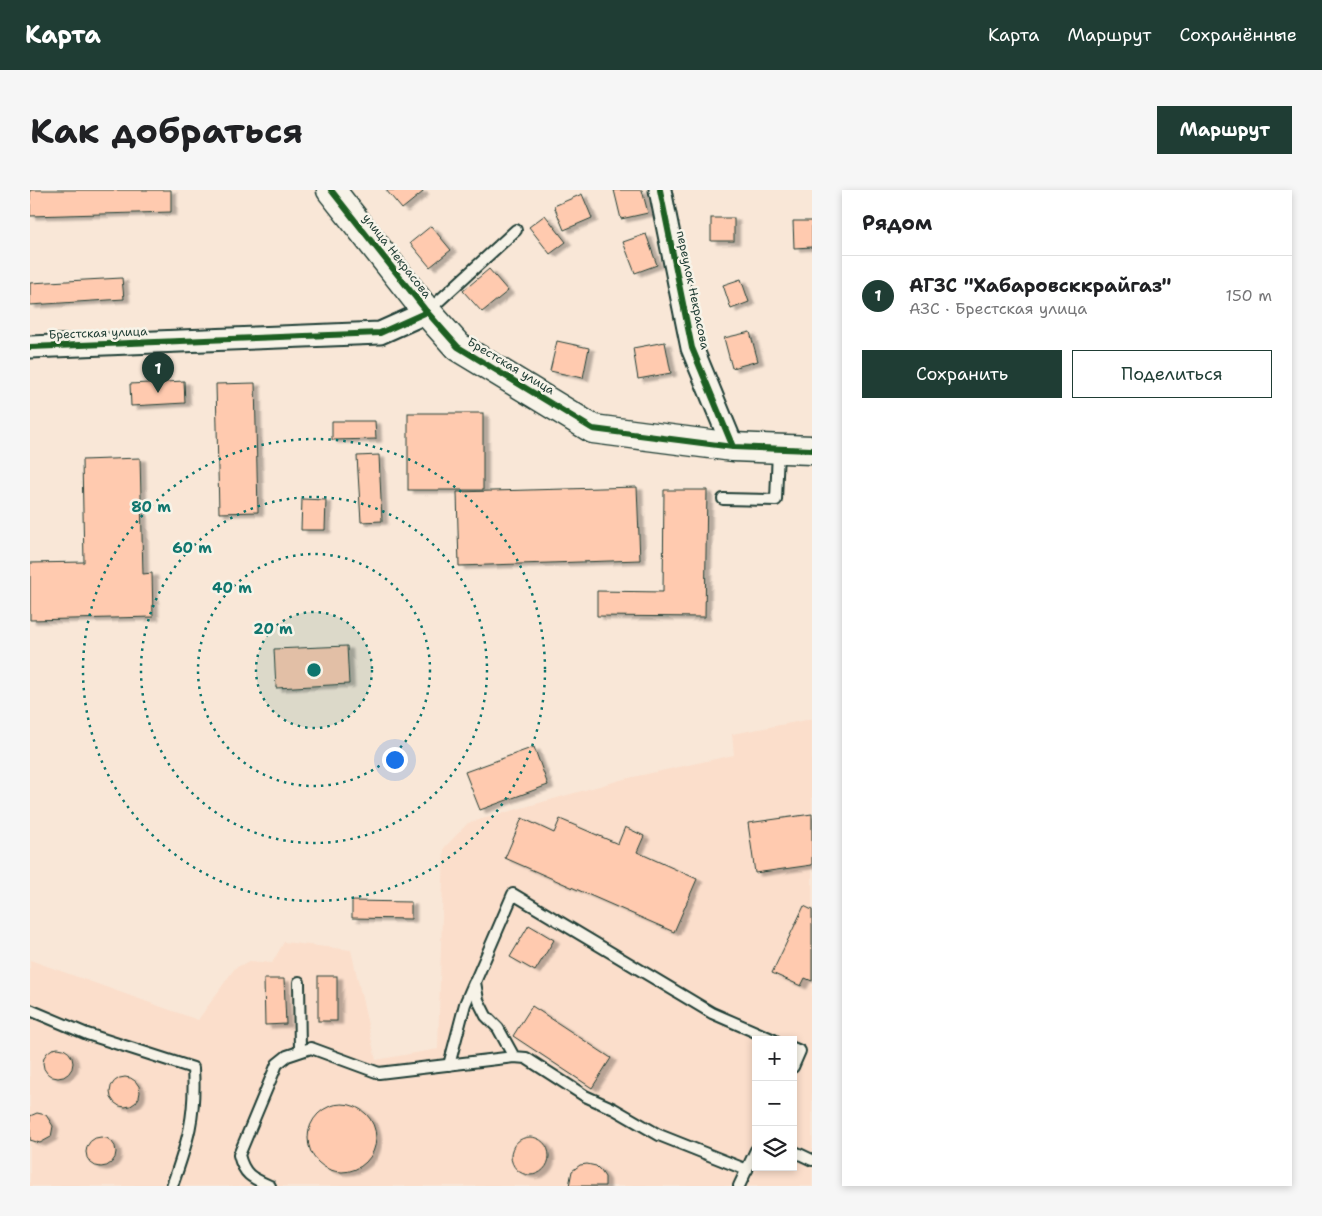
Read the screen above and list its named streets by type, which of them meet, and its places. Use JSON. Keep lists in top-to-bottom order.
{
  "streets": {
    "street": ["улица Некрасова", "переулок Некрасова", "Брестская улица"]
  },
  "crossings": [
    ["улица Некрасова", "Брестская улица"],
    ["переулок Некрасова", "Брестская улица"]
  ],
  "page": {
    "header": "Карта",
    "nav": ["Карта", "Маршрут", "Сохранённые"],
    "buttons": [
      "Маршрут",
      ["Сохранить", "Поделиться"]
    ],
    "title": "Как добраться",
    "heading": "Рядом",
    "list": [
      {
        "mark": "1",
        "name": "АГЗС \"Хабаровсккрайгаз\"",
        "note": "АЗС · Брестская улица",
        "value": "150 m"
      }
    ],
    "pins": "1",
    "map_buttons": ["+", "−"]
  },
  "rings": [
    "80 m",
    "60 m",
    "40 m",
    "20 m"
  ]
}
